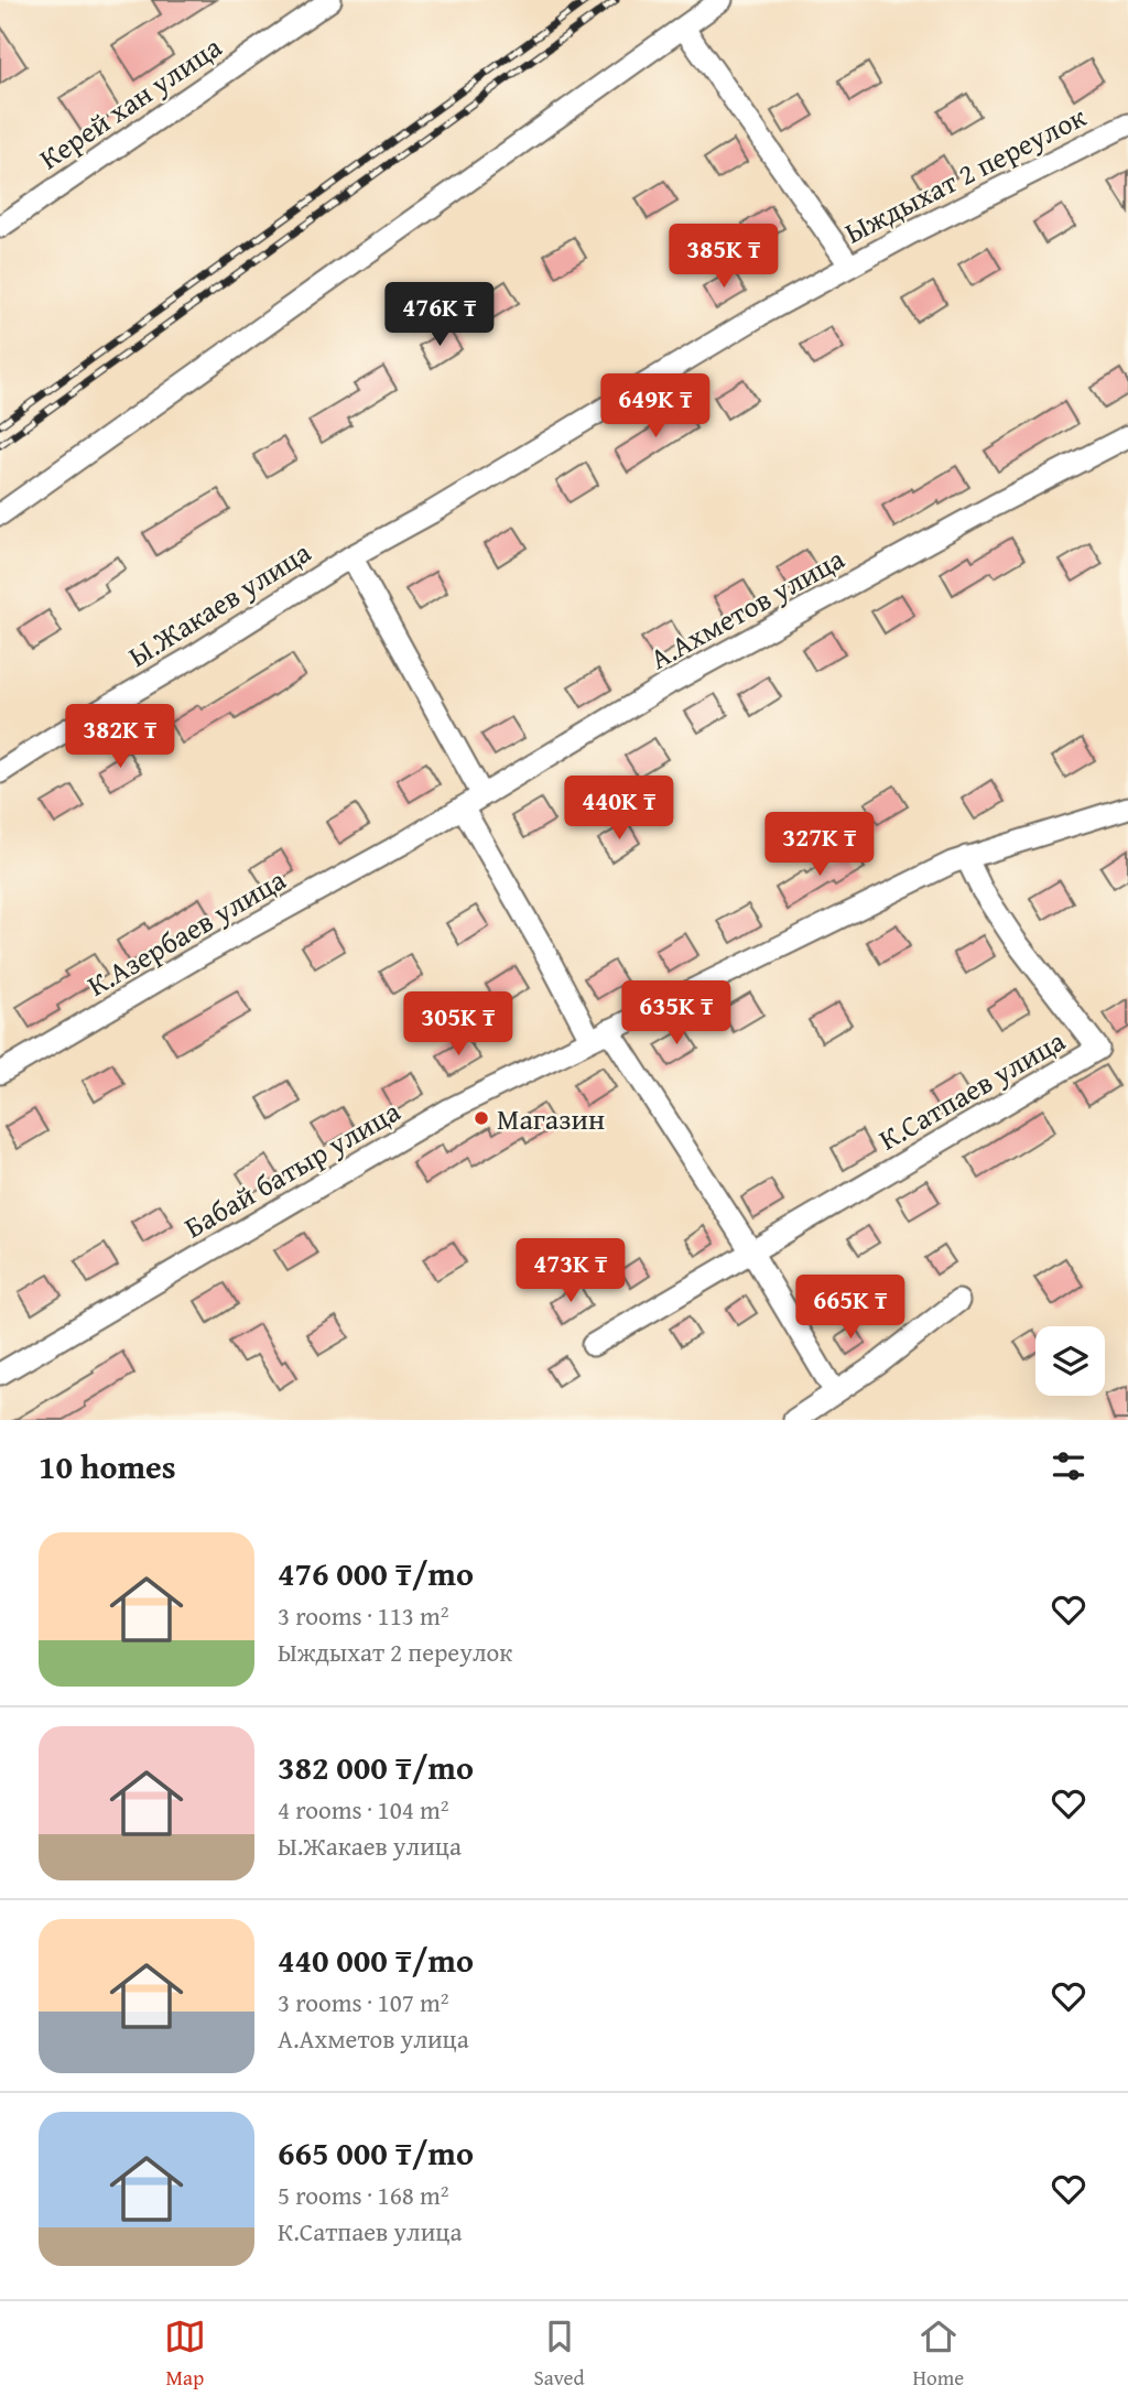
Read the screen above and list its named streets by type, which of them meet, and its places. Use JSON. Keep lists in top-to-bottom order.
{
  "streets": {
    "street": [
      "Керей хан улица",
      "Ыждыхат 2 переулок",
      "Ы.Жакаев улица",
      "А.Ахметов улица",
      "К.Азербаев улица",
      "К.Сатпаев улица",
      "Бабай батыр улица"
    ]
  },
  "crossings": [
    ["Ыждыхат 2 переулок", "Ы.Жакаев улица"],
    ["А.Ахметов улица", "К.Азербаев улица"],
    ["К.Сатпаев улица", "Бабай батыр улица"]
  ],
  "places": ["Магазин"],
  "page": {
    "price": [
      "385K ₸",
      "476K ₸",
      "649K ₸",
      "382K ₸",
      "440K ₸",
      "327K ₸",
      "635K ₸",
      "305K ₸",
      "473K ₸",
      "665K ₸"
    ],
    "heading": "10 homes",
    "list": [
      {
        "name": "476 000 ₸/mo",
        "note": "3 rooms · 113 m² · Ыждыхат 2 переулок"
      },
      {
        "name": "382 000 ₸/mo",
        "note": "4 rooms · 104 m² · Ы.Жакаев улица"
      },
      {
        "name": "440 000 ₸/mo",
        "note": "3 rooms · 107 m² · А.Ахметов улица"
      },
      {
        "name": "665 000 ₸/mo",
        "note": "5 rooms · 168 m² · К.Сатпаев улица"
      }
    ],
    "tabs": ["Map", "Saved", "Home"]
  }
}
